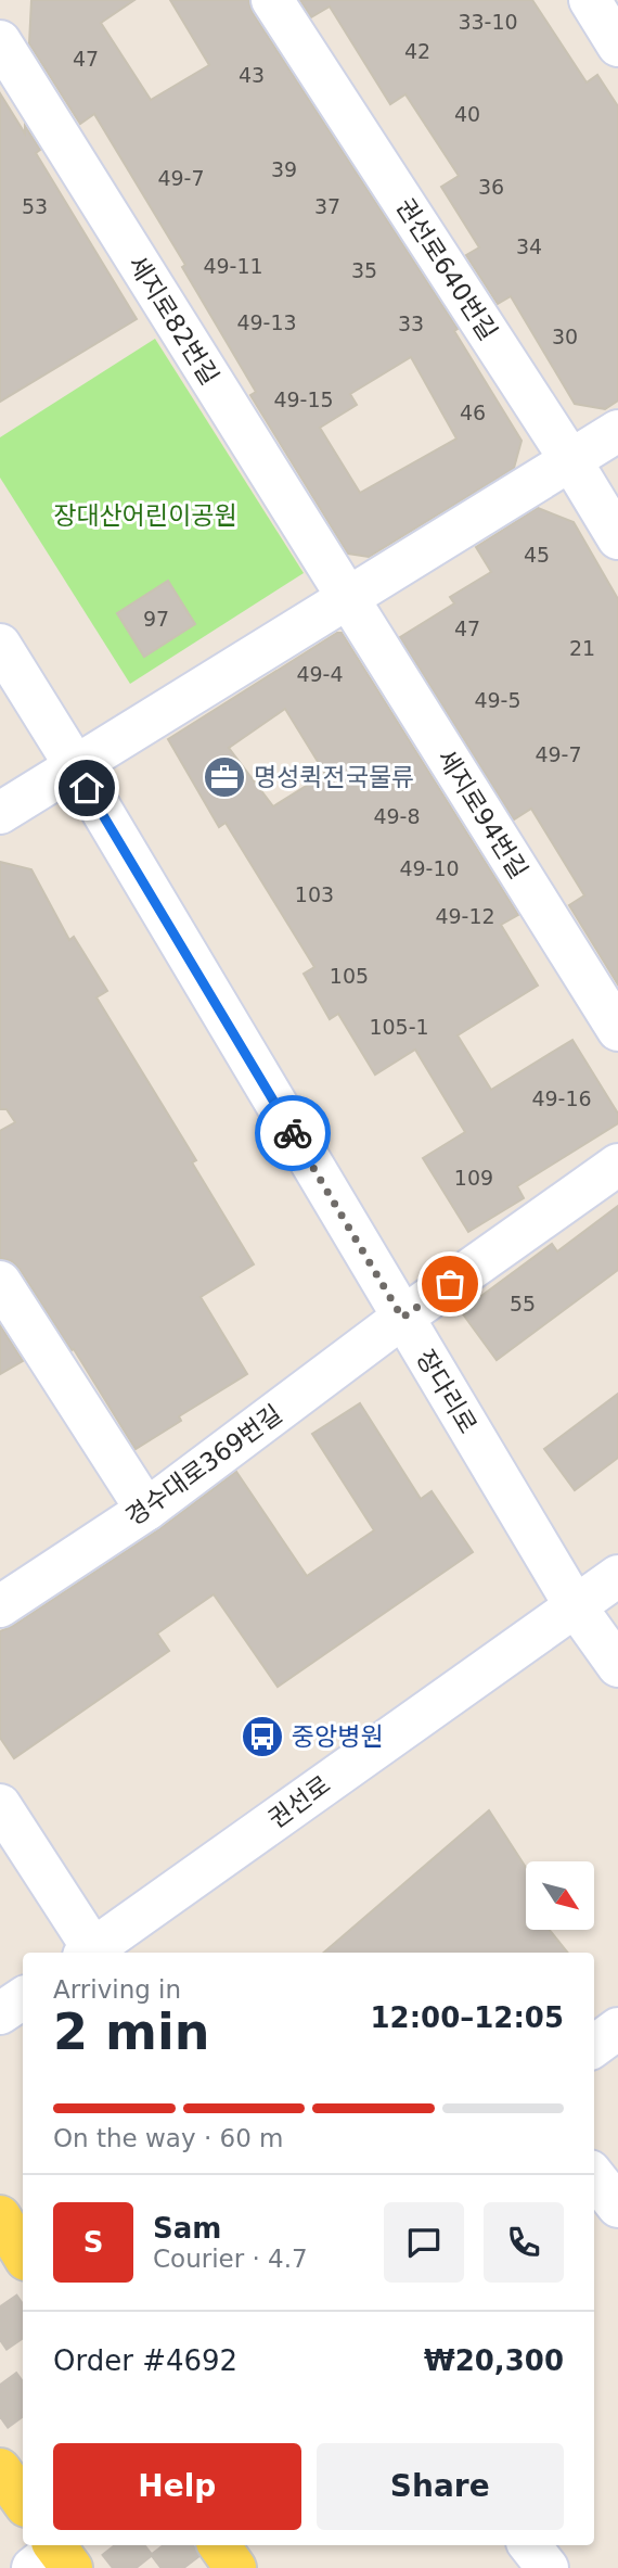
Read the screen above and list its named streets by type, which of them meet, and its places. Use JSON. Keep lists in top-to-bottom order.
{
  "streets": {
    "street": [
      "권선로640번길",
      "세지로82번길",
      "세지로94번길",
      "장다리로",
      "경수대로369번길",
      "권선로"
    ]
  },
  "crossings": [
    ["세지로82번길", "세지로94번길"],
    ["장다리로", "경수대로369번길"],
    ["장다리로", "권선로"]
  ],
  "parks": ["장대산어린이공원"],
  "places": {
    "office": ["명성퀵전국물류"],
    "bus stop": ["중앙병원"]
  },
  "house_numbers": [
    "33-10",
    "42",
    "47",
    "43",
    "40",
    "39",
    "49-7",
    "36",
    "53",
    "37",
    "34",
    "49-11",
    "35",
    "49-13",
    "33",
    "30",
    "49-15",
    "46",
    "45",
    "97",
    "47",
    "21",
    "49-4",
    "49-5",
    "49-7",
    "49-8",
    "49-10",
    "103",
    "49-12",
    "105",
    "105-1",
    "49-16",
    "109",
    "55"
  ],
  "north": "bottom right",
  "page": {
    "heading": ["2 min", "Arriving in", "12:00–12:05"],
    "panel": [
      "Sam",
      "Courier · 4.7",
      "Order #4692",
      "₩20,300"
    ],
    "bar": "On the way · 60 m",
    "round": "S",
    "buttons": ["Help", "Share"]
  }
}
